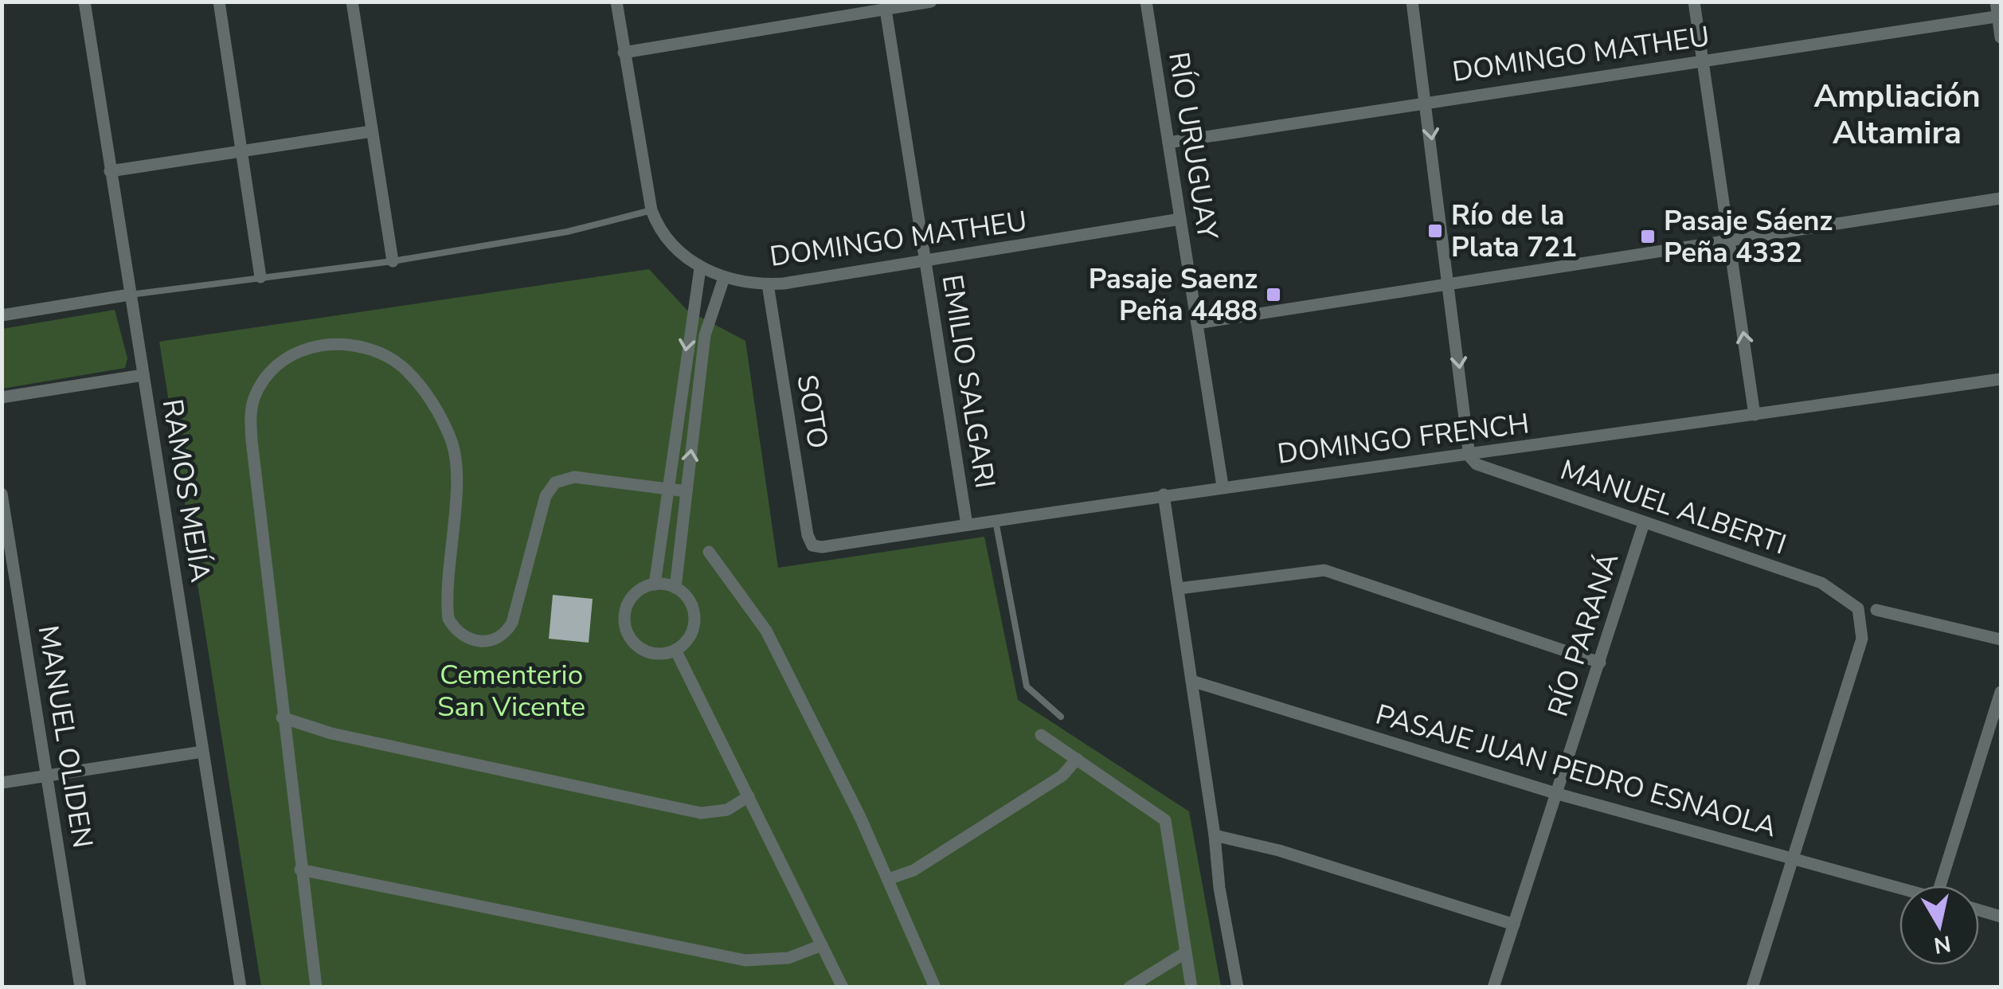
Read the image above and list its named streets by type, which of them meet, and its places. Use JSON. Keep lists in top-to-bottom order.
{
  "streets": {
    "street": [
      "DOMINGO MATHEU",
      "RÍO URUGUAY",
      "EMILIO SALGARI",
      "SOTO",
      "DOMINGO FRENCH",
      "RAMOS MEJÍA",
      "MANUEL ALBERTI",
      "RÍO PARANÁ",
      "MANUEL OLIDEN",
      "PASAJE JUAN PEDRO ESNAOLA"
    ]
  },
  "crossings": [
    ["DOMINGO MATHEU", "RÍO URUGUAY"],
    ["DOMINGO MATHEU", "EMILIO SALGARI"],
    ["DOMINGO MATHEU", "SOTO"],
    ["RÍO URUGUAY", "DOMINGO FRENCH"],
    ["EMILIO SALGARI", "DOMINGO FRENCH"],
    ["SOTO", "DOMINGO FRENCH"],
    ["DOMINGO FRENCH", "MANUEL ALBERTI"],
    ["MANUEL ALBERTI", "RÍO PARANÁ"],
    ["MANUEL ALBERTI", "PASAJE JUAN PEDRO ESNAOLA"],
    ["RÍO PARANÁ", "PASAJE JUAN PEDRO ESNAOLA"]
  ],
  "districts": ["Ampliación Altamira"],
  "parks": ["Cementerio San Vicente"],
  "places": {
    "transit": ["Río de la Plata 721", "Pasaje Sáenz Peña 4332", "Pasaje Saenz Peña 4488"]
  },
  "north": "bottom"
}
